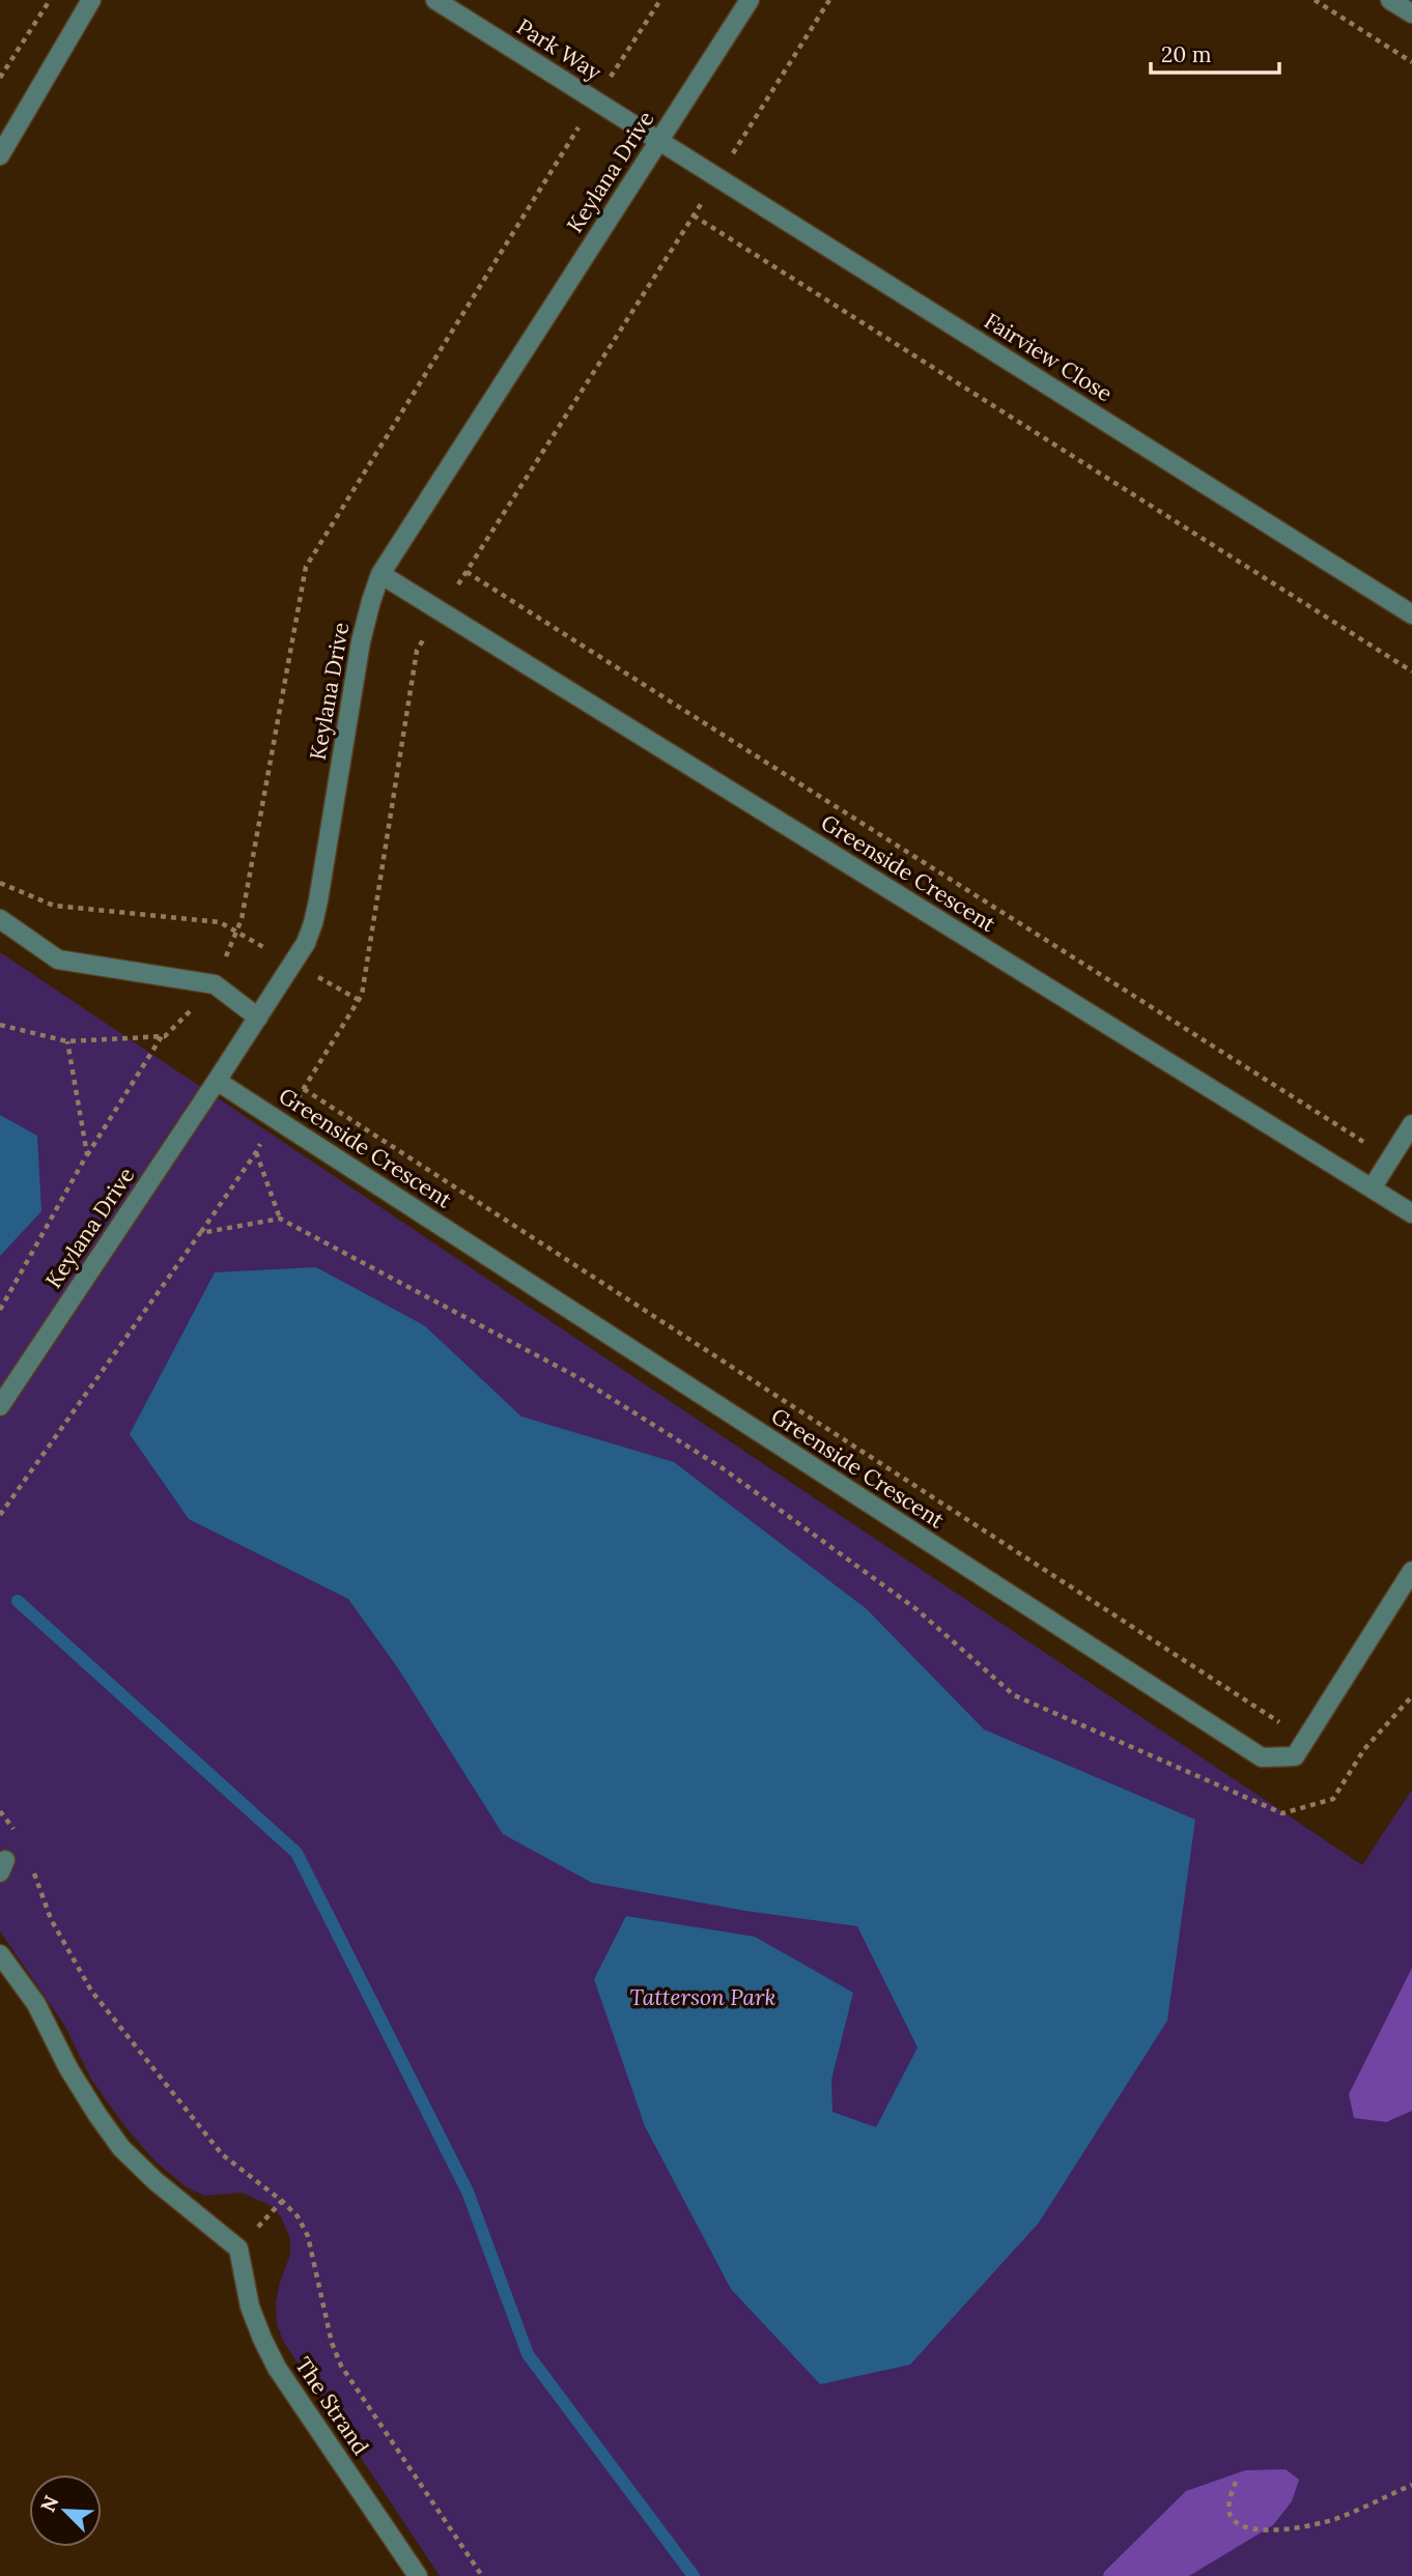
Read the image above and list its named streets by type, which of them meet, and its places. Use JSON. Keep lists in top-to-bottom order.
{
  "streets": {
    "street": [
      "Park Way",
      "Keylana Drive",
      "Fairview Close",
      "Greenside Crescent",
      "The Strand"
    ]
  },
  "crossings": [
    ["Park Way", "Keylana Drive"],
    ["Park Way", "Fairview Close"],
    ["Keylana Drive", "Fairview Close"],
    ["Keylana Drive", "Greenside Crescent"]
  ],
  "parks": ["Tatterson Park"],
  "scale_bar": "20 m",
  "north": "top left"
}
